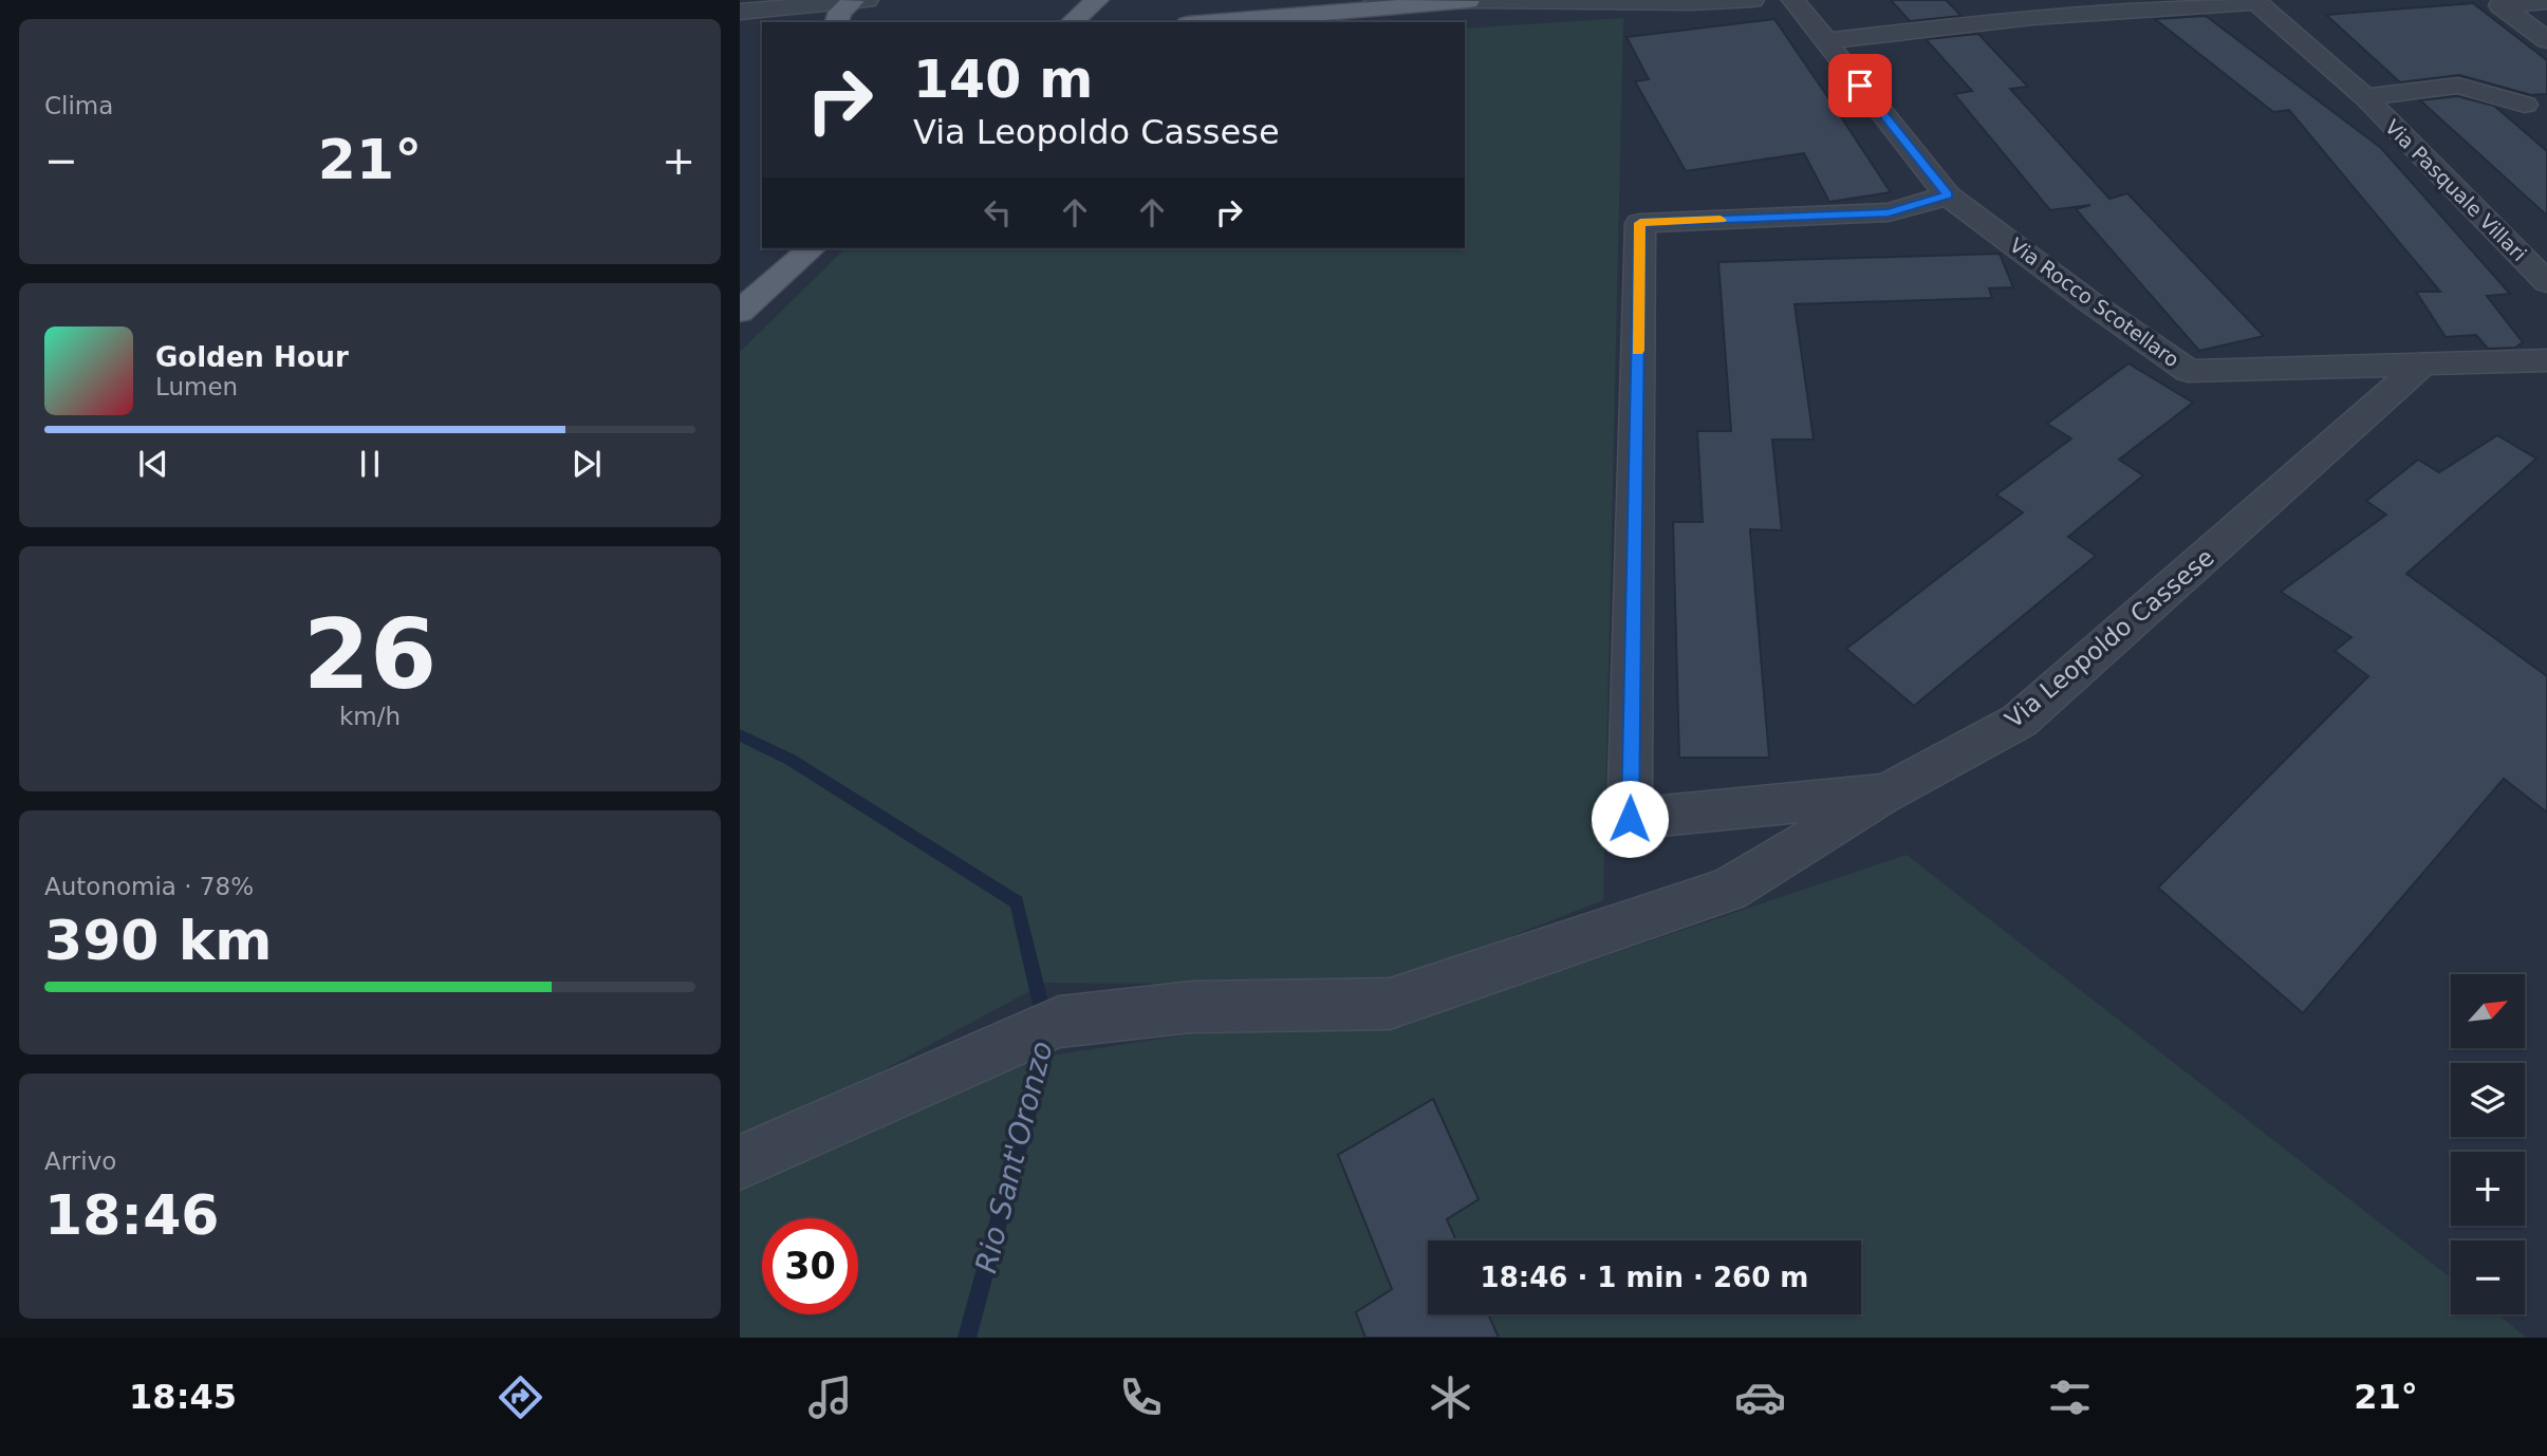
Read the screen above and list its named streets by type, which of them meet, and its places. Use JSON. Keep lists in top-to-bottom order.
{
  "streets": {
    "street": ["Via Pasquale Villari", "Via Rocco Scotellaro", "Via Leopoldo Cassese"]
  },
  "crossings": [
    ["Via Rocco Scotellaro", "Via Leopoldo Cassese"]
  ],
  "water": ["Rio Sant'Oronzo"],
  "north": "top right",
  "page": {
    "tile": [
      "Clima",
      ["26", "km/h"],
      ["Autonomia · 78%", "390 km"],
      ["Arrivo", "18:46"]
    ],
    "turn": ["140 m", "Via Leopoldo Cassese"],
    "heat": ["−", "21°", "+"],
    "song": ["Golden Hour", "Lumen"],
    "map_buttons": ["+", "−"],
    "limit": "30",
    "trip": "18:46 · 1 min · 260 m",
    "tabs": ["18:45", "21°"]
  }
}
